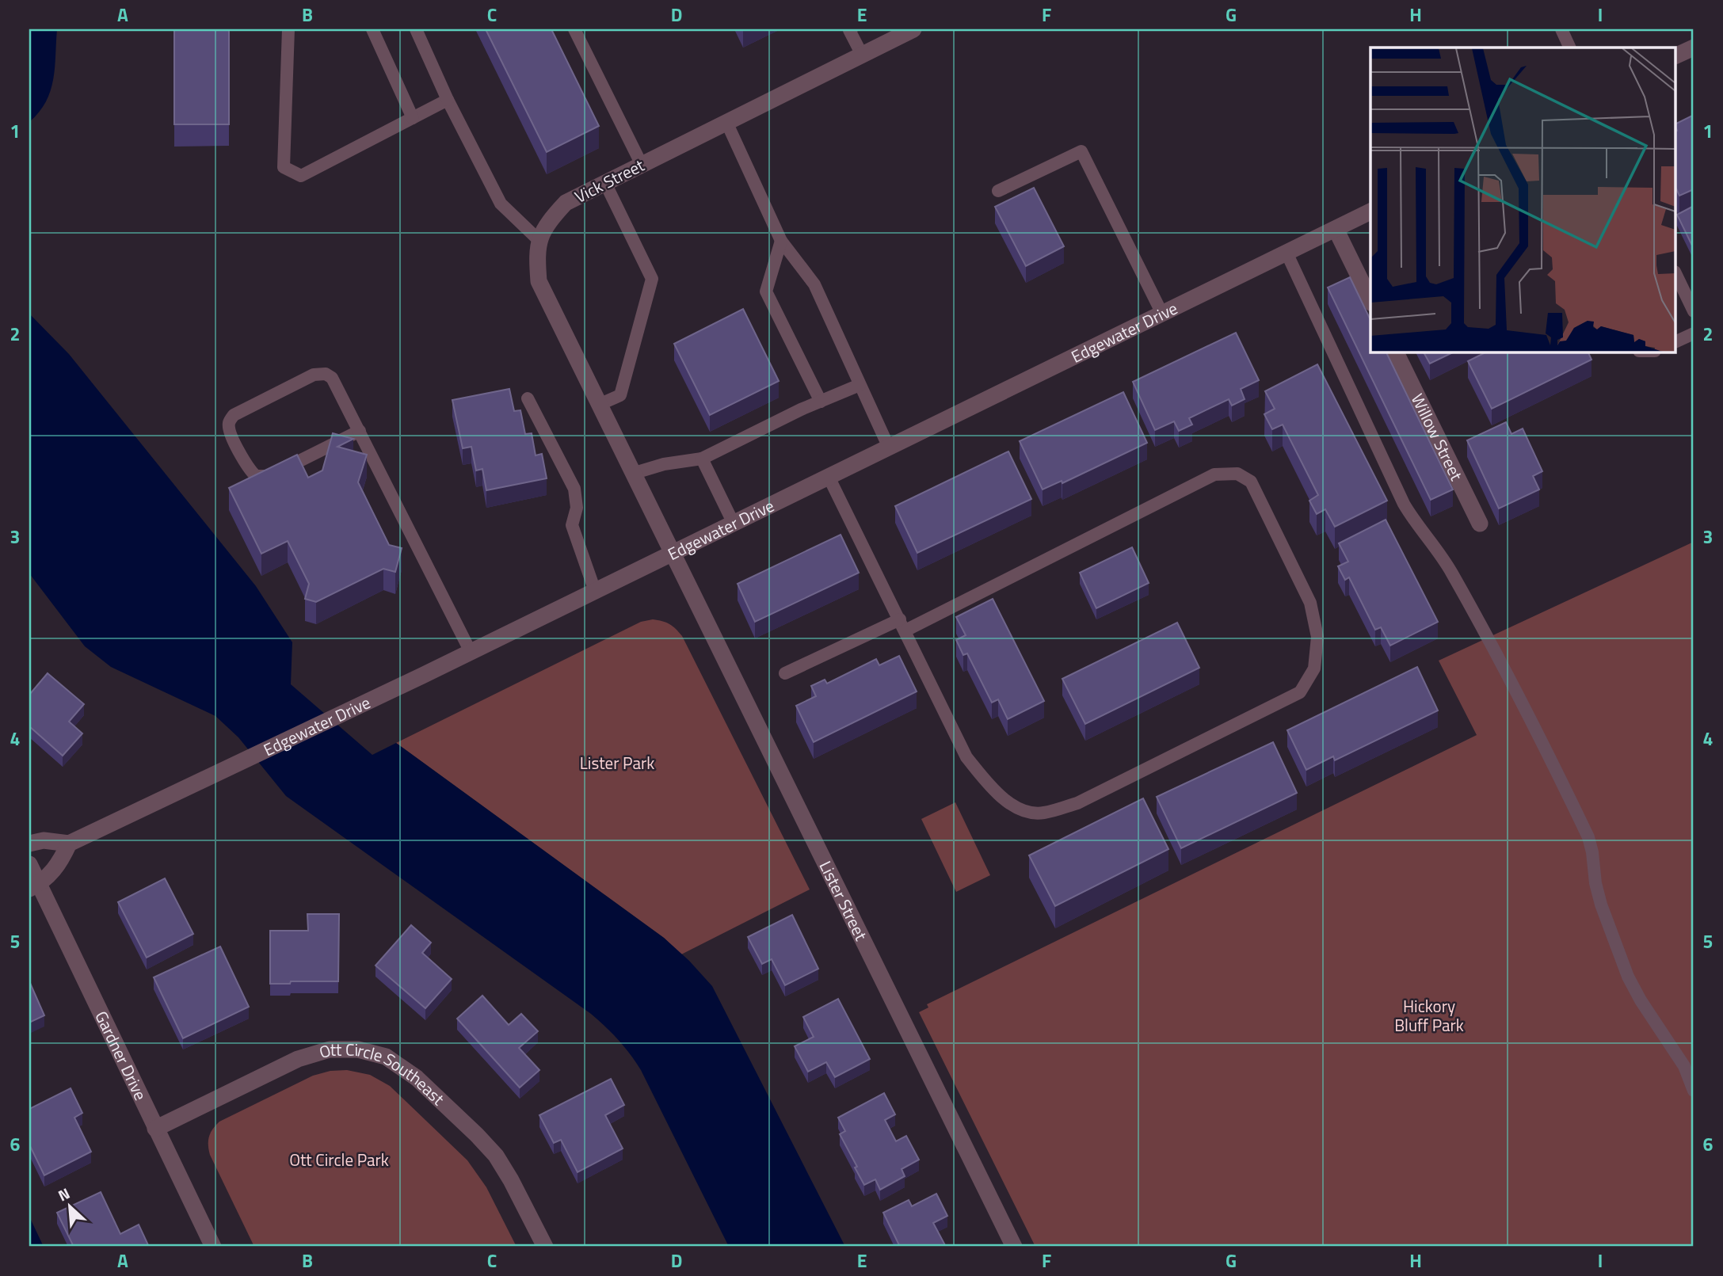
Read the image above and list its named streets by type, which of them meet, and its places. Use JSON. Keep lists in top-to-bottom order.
{
  "streets": {
    "street": [
      "Vick Street",
      "Edgewater Drive",
      "Willow Street",
      "Lister Street",
      "Gardner Drive",
      "Ott Circle Southeast"
    ]
  },
  "crossings": [
    ["Vick Street", "Edgewater Drive"],
    ["Vick Street", "Lister Street"],
    ["Edgewater Drive", "Lister Street"],
    ["Gardner Drive", "Ott Circle Southeast"]
  ],
  "parks": ["Lister Park", "Hickory Bluff Park", "Ott Circle Park"],
  "north": "top left",
  "grid": {
    "columns": [
      "A",
      "B",
      "C",
      "D",
      "E",
      "F",
      "G",
      "H",
      "I"
    ],
    "rows": [
      "1",
      "2",
      "3",
      "4",
      "5",
      "6"
    ]
  }
}
